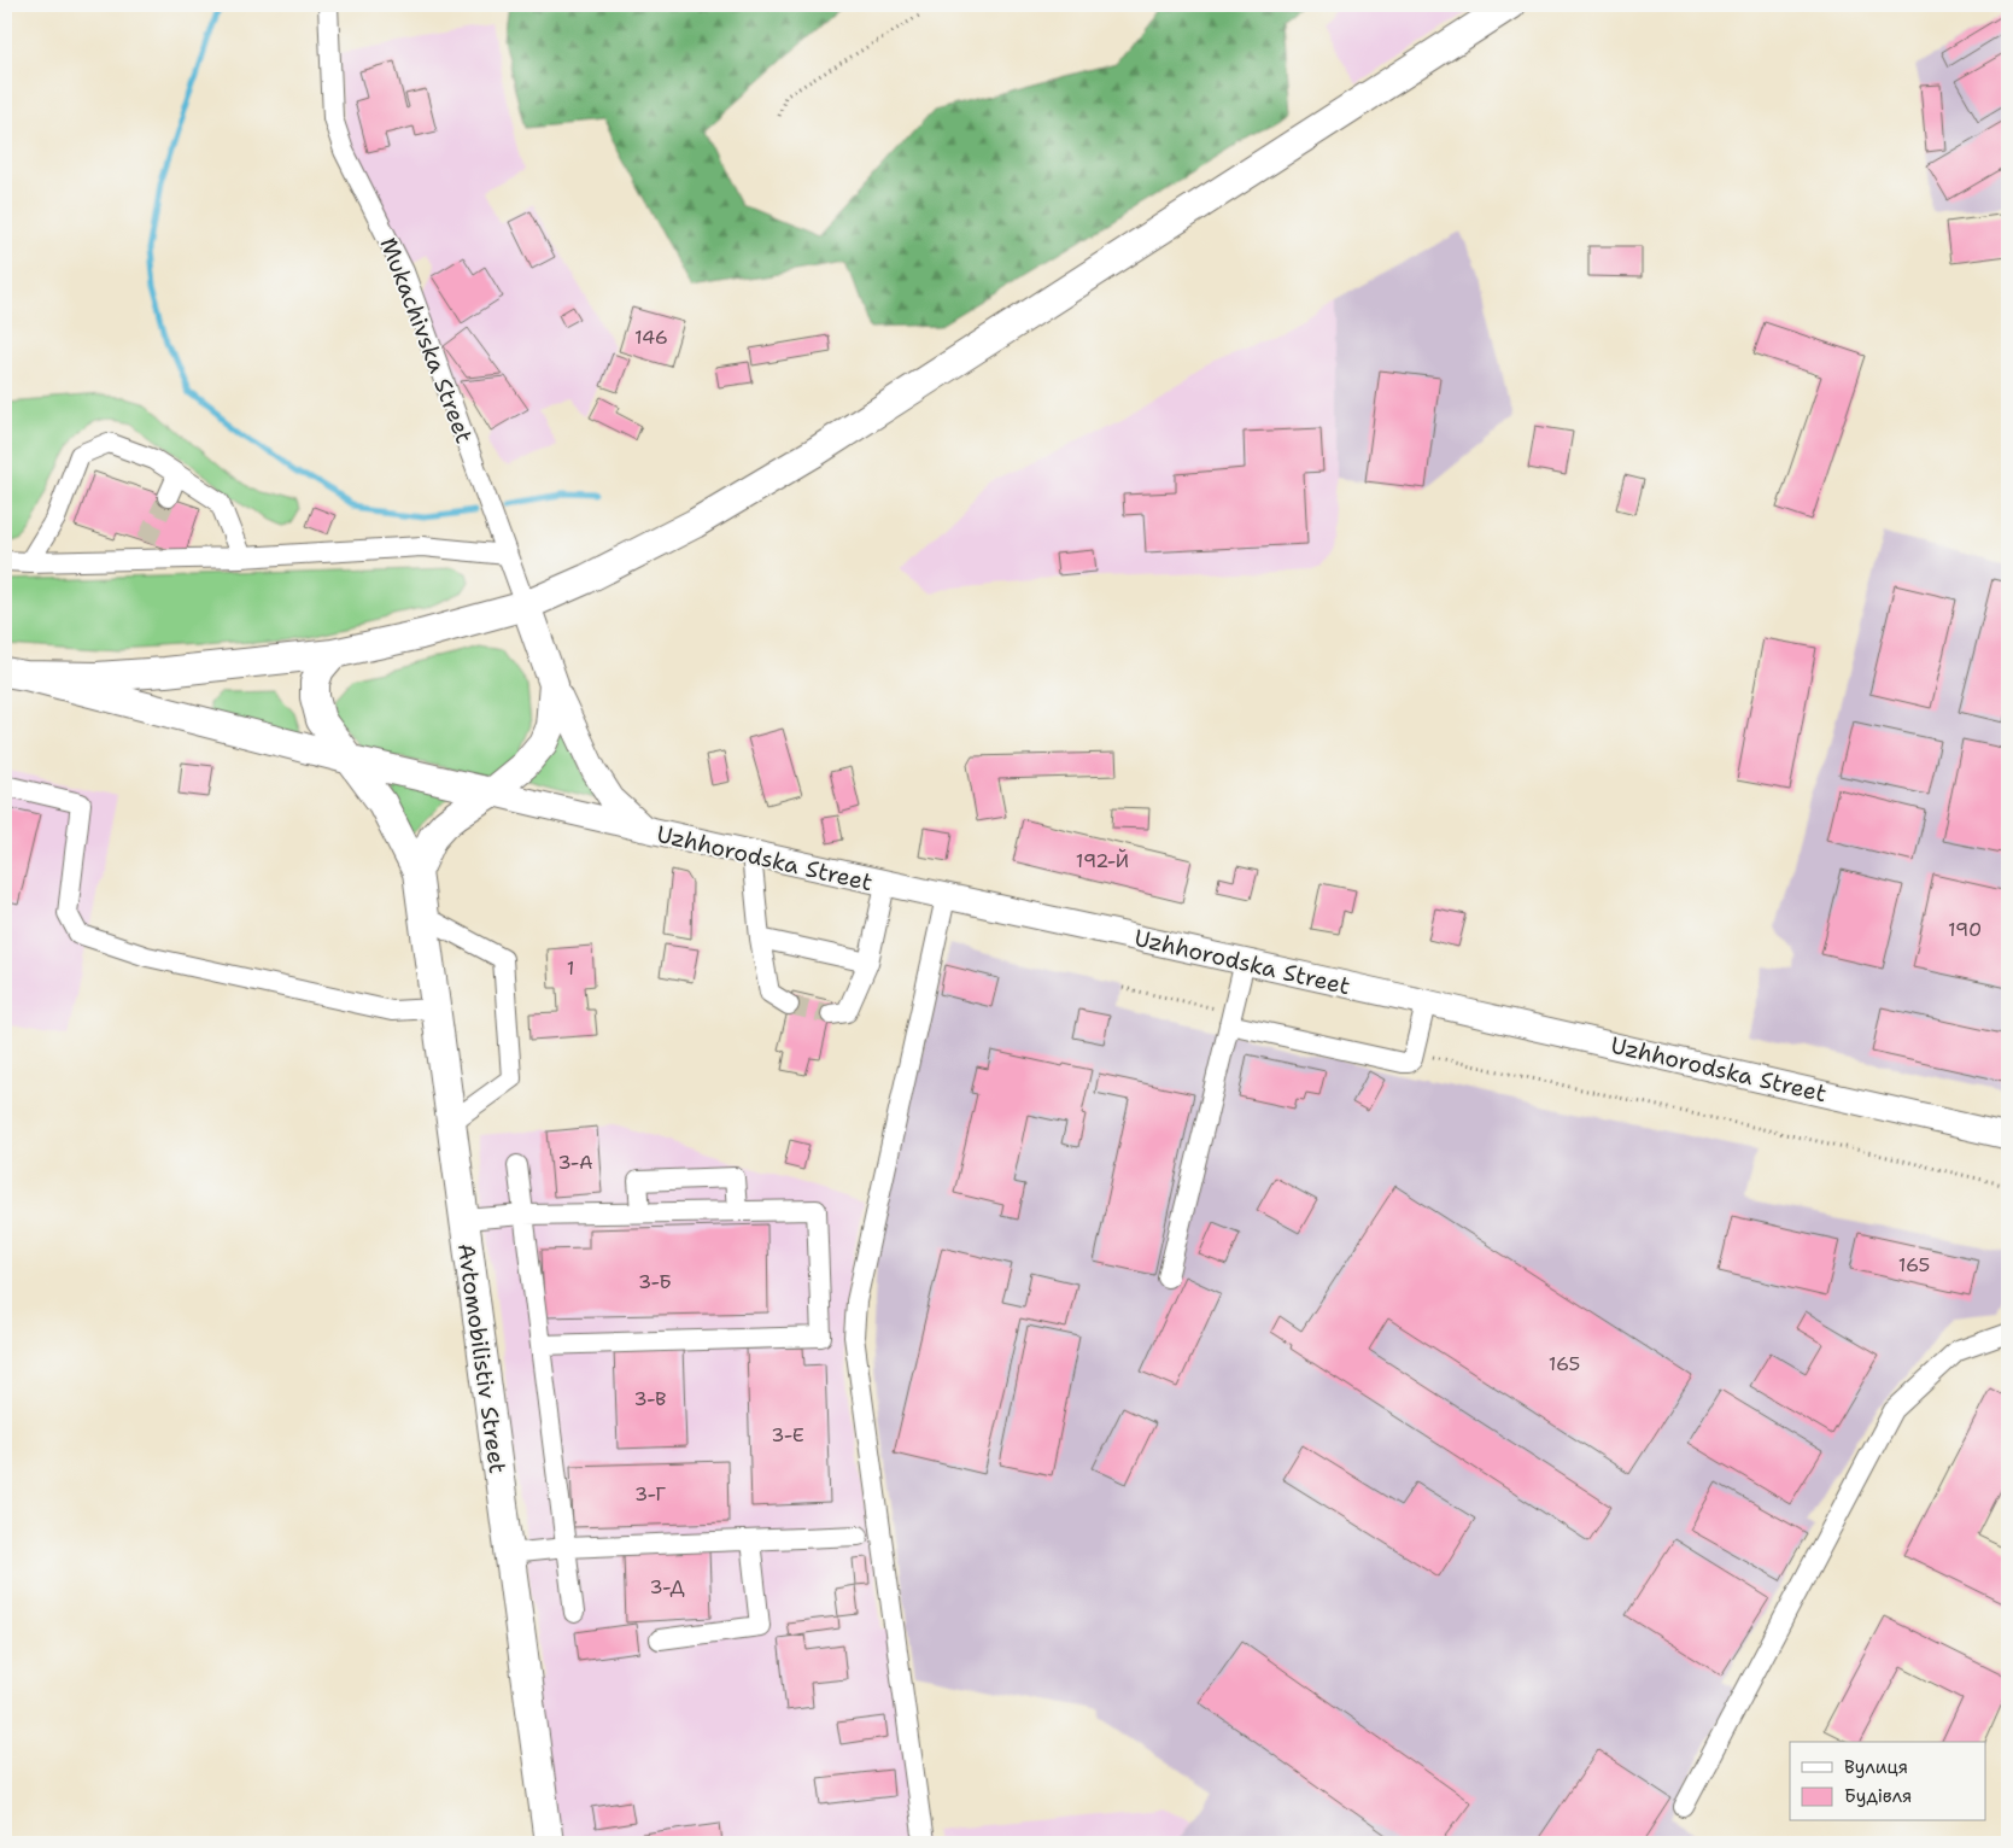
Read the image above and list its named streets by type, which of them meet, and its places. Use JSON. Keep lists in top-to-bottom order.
{
  "streets": {
    "highway": ["Avtomobilistiv Street"],
    "main road": ["Uzhhorodska Street"],
    "street": ["Mukachivska Street"]
  },
  "house_numbers": [
    "146",
    "192-Й",
    "190",
    "1",
    "3-А",
    "165",
    "3-Б",
    "165",
    "3-В",
    "3-Е",
    "3-Г",
    "3-Д"
  ],
  "legend": ["Вулиця", "Будівля"]
}
